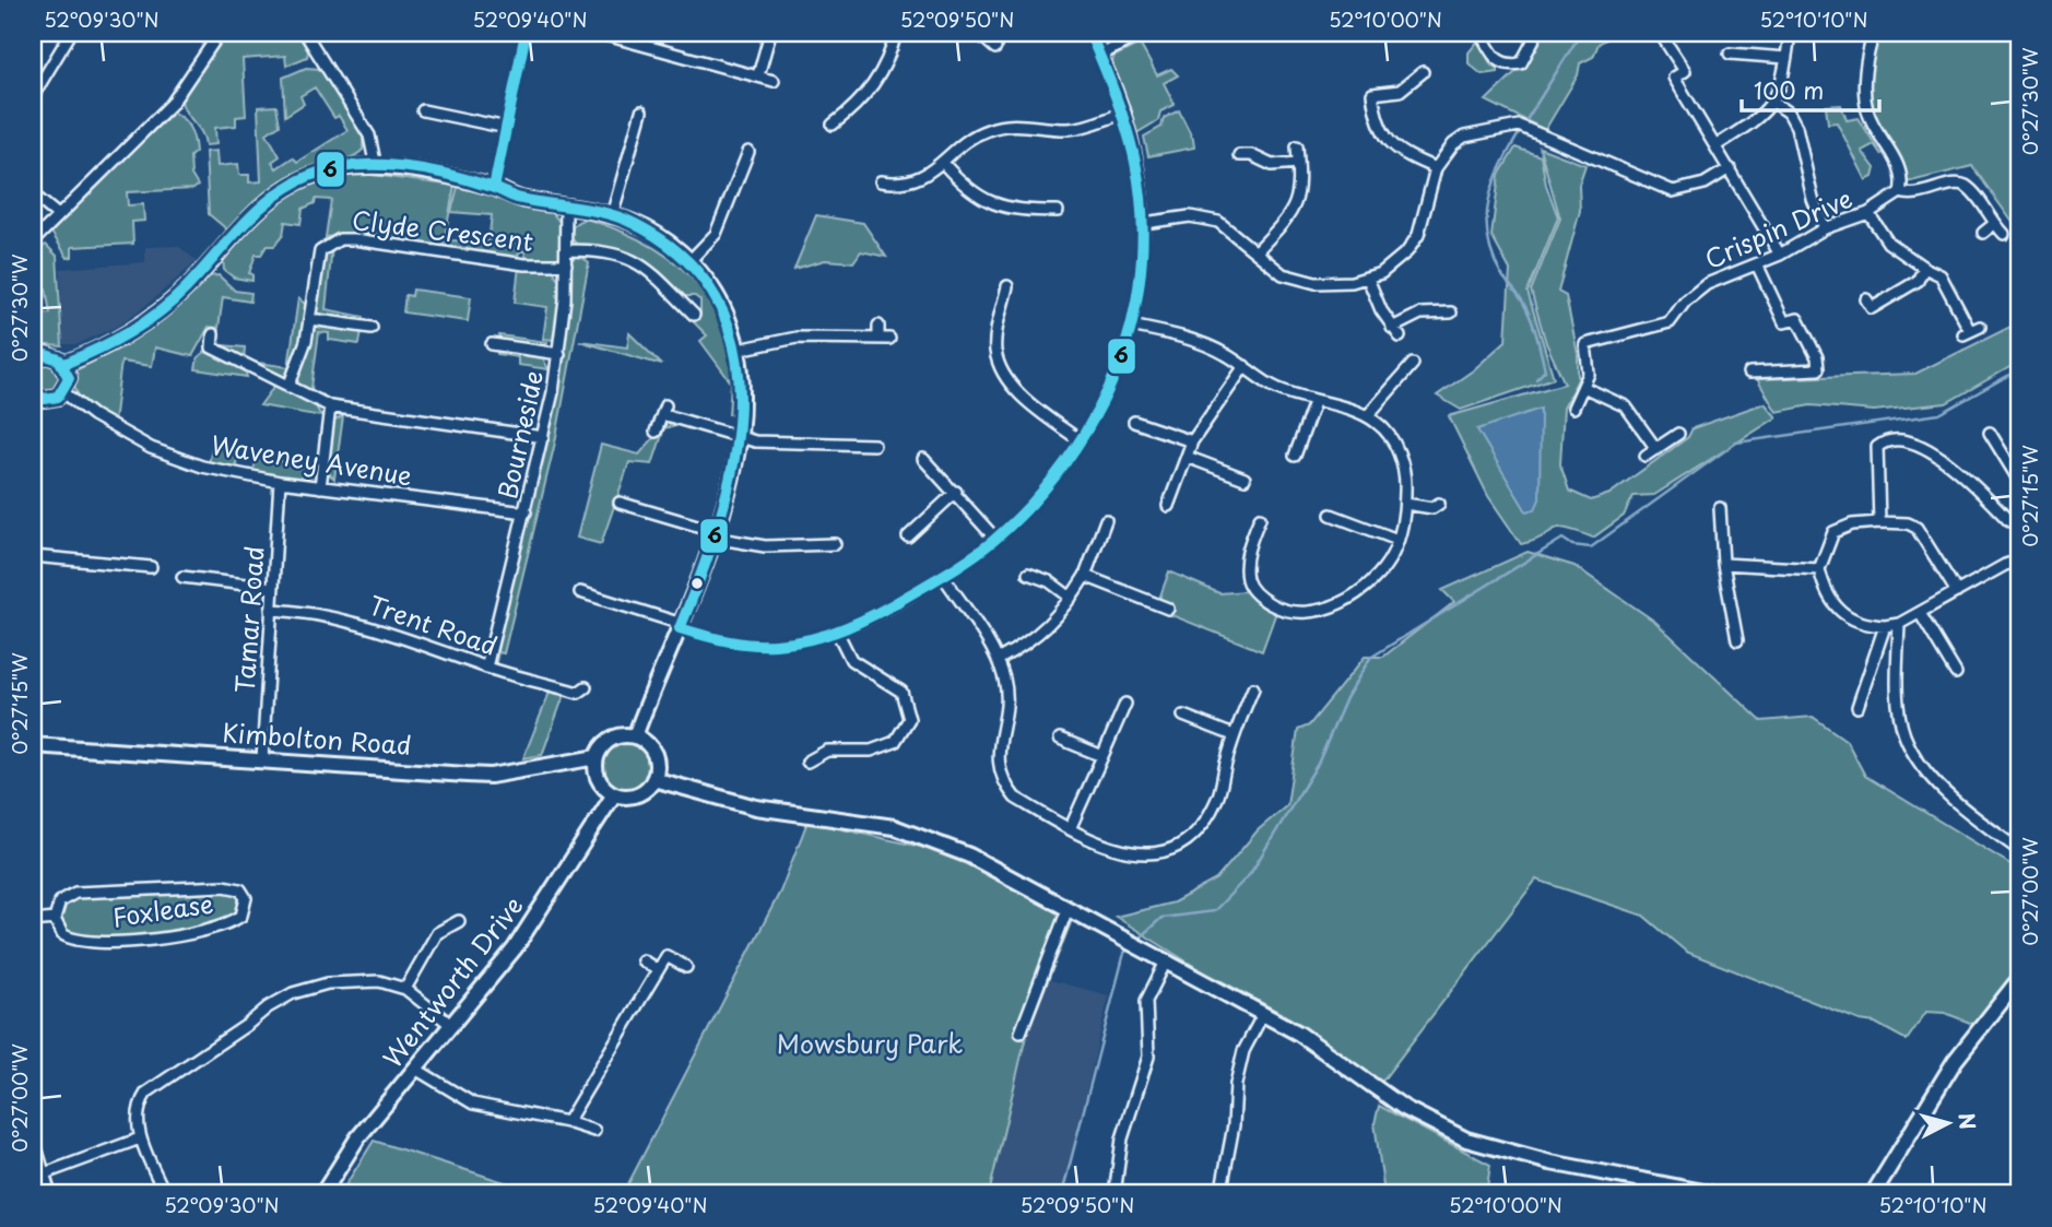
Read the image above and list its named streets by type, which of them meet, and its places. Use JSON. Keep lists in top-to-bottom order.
{
  "streets": {
    "main road": ["Kimbolton Road", "Wentworth Drive"],
    "street": [
      "Crispin Drive",
      "Clyde Crescent",
      "Bourneside",
      "Waveney Avenue",
      "Tamar Road",
      "Trent Road",
      "Foxlease"
    ]
  },
  "crossings": [
    ["Clyde Crescent", "Bourneside"],
    ["Bourneside", "Waveney Avenue"],
    ["Bourneside", "Trent Road"],
    ["Waveney Avenue", "Tamar Road"],
    ["Tamar Road", "Trent Road"],
    ["Tamar Road", "Kimbolton Road"],
    ["Kimbolton Road", "Wentworth Drive"]
  ],
  "parks": ["Mowsbury Park"],
  "lines": ["transit line 6"],
  "scale_bar": "100 m",
  "north": "right",
  "coordinates": [
    "52°09'30\"N",
    "52°09'40\"N",
    "52°09'50\"N",
    "52°10'00\"N",
    "52°10'10\"N",
    "0°27'30\"W",
    "0°27'15\"W",
    "0°27'00\"W"
  ]
}
